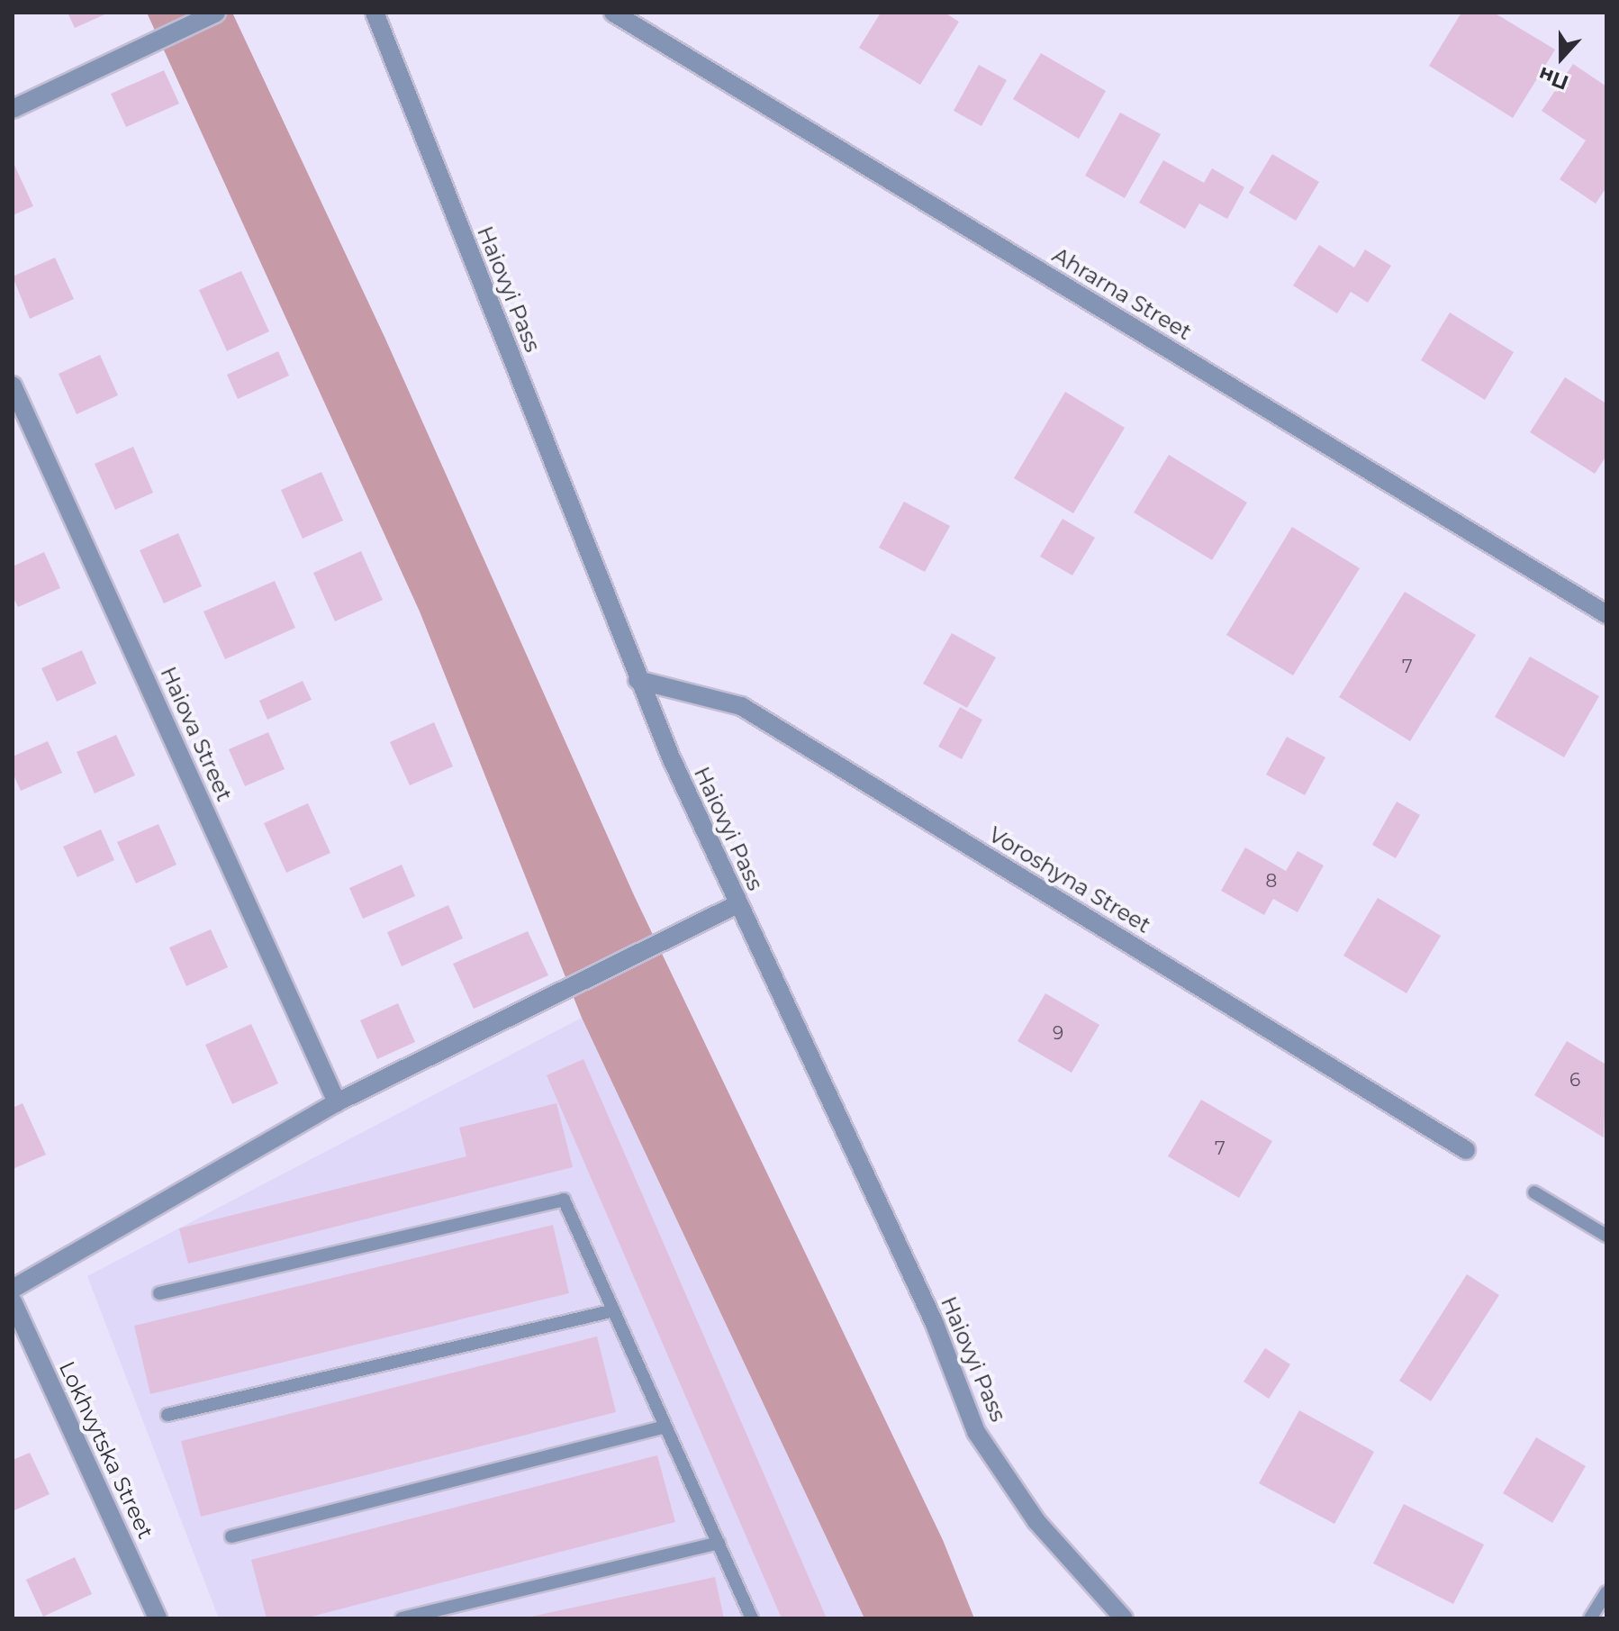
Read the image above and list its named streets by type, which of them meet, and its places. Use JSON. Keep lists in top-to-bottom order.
{
  "streets": {
    "street": [
      "Haiovyi Pass",
      "Ahrarna Street",
      "Haiova Street",
      "Voroshyna Street",
      "Lokhvytska Street"
    ]
  },
  "crossings": [
    ["Haiovyi Pass", "Voroshyna Street"]
  ],
  "house_numbers": [
    "7",
    "8",
    "9",
    "6",
    "7"
  ],
  "north": "bottom"
}
